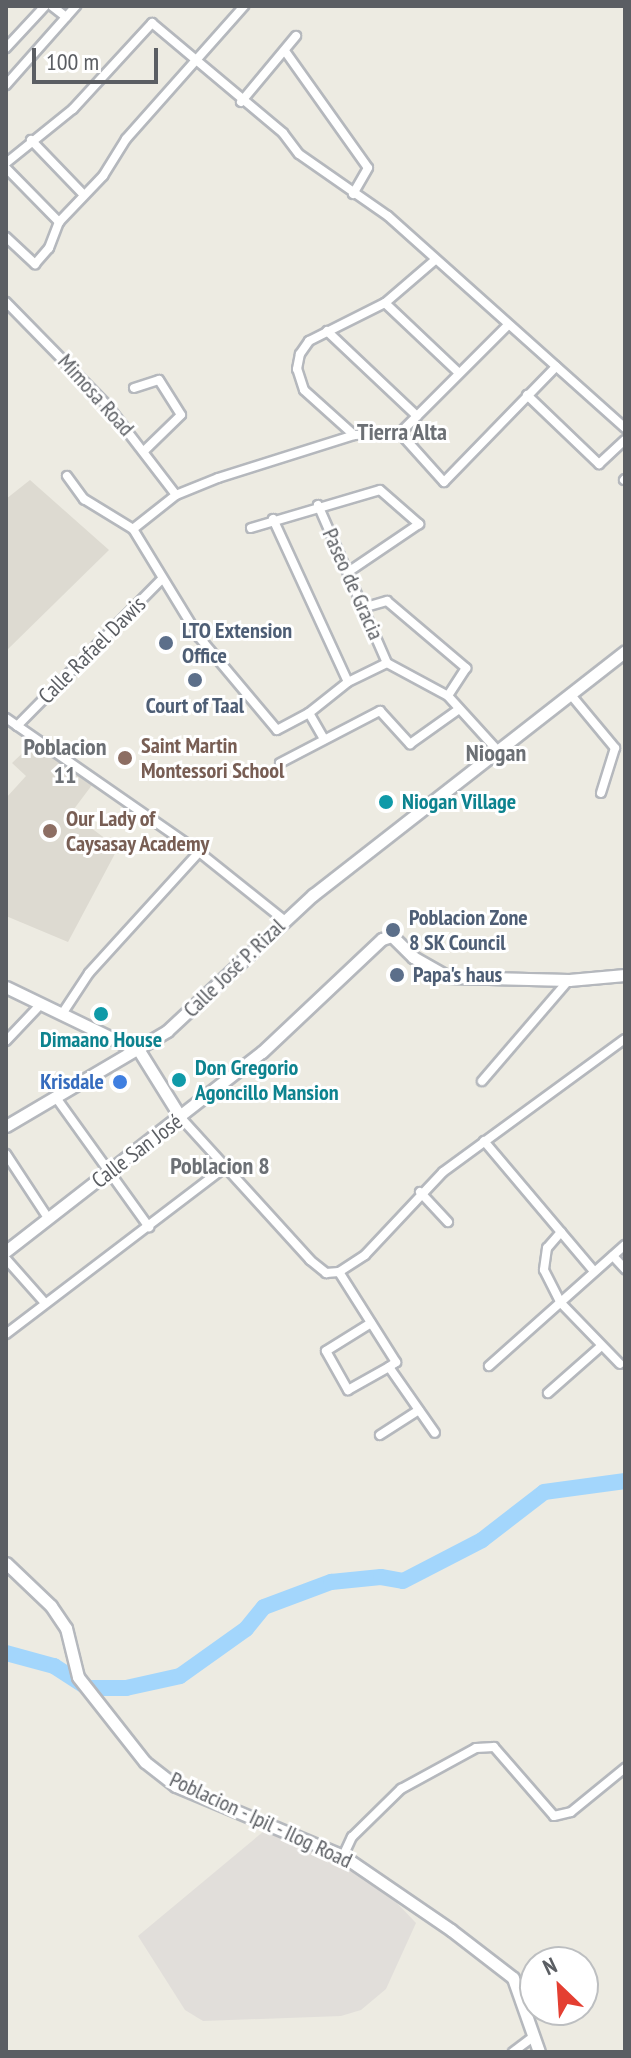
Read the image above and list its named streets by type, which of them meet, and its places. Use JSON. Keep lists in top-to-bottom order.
{
  "streets": {
    "street": [
      "Mimosa Road",
      "Paseo de Gracia",
      "Calle Rafael Dawis",
      "Calle José P. Rizal",
      "Calle San José",
      "Poblacion - Ipil - Ilog Road"
    ]
  },
  "crossings": [
    ["Paseo de Gracia", "Calle Rafael Dawis"],
    ["Paseo de Gracia", "Calle José P. Rizal"]
  ],
  "districts": [
    "Tierra Alta",
    "Poblacion 11",
    "Niogan",
    "Poblacion 8"
  ],
  "places": [
    "LTO Extension Office",
    "Court of Taal",
    "Saint Martin Montessori School",
    "Niogan Village",
    "Our Lady of Caysasay Academy",
    "Poblacion Zone 8 SK Council",
    "Papa's haus",
    "Dimaano House",
    "Don Gregorio Agoncillo Mansion",
    "Krisdale"
  ],
  "scale_bar": "100 m",
  "north": "top left"
}
